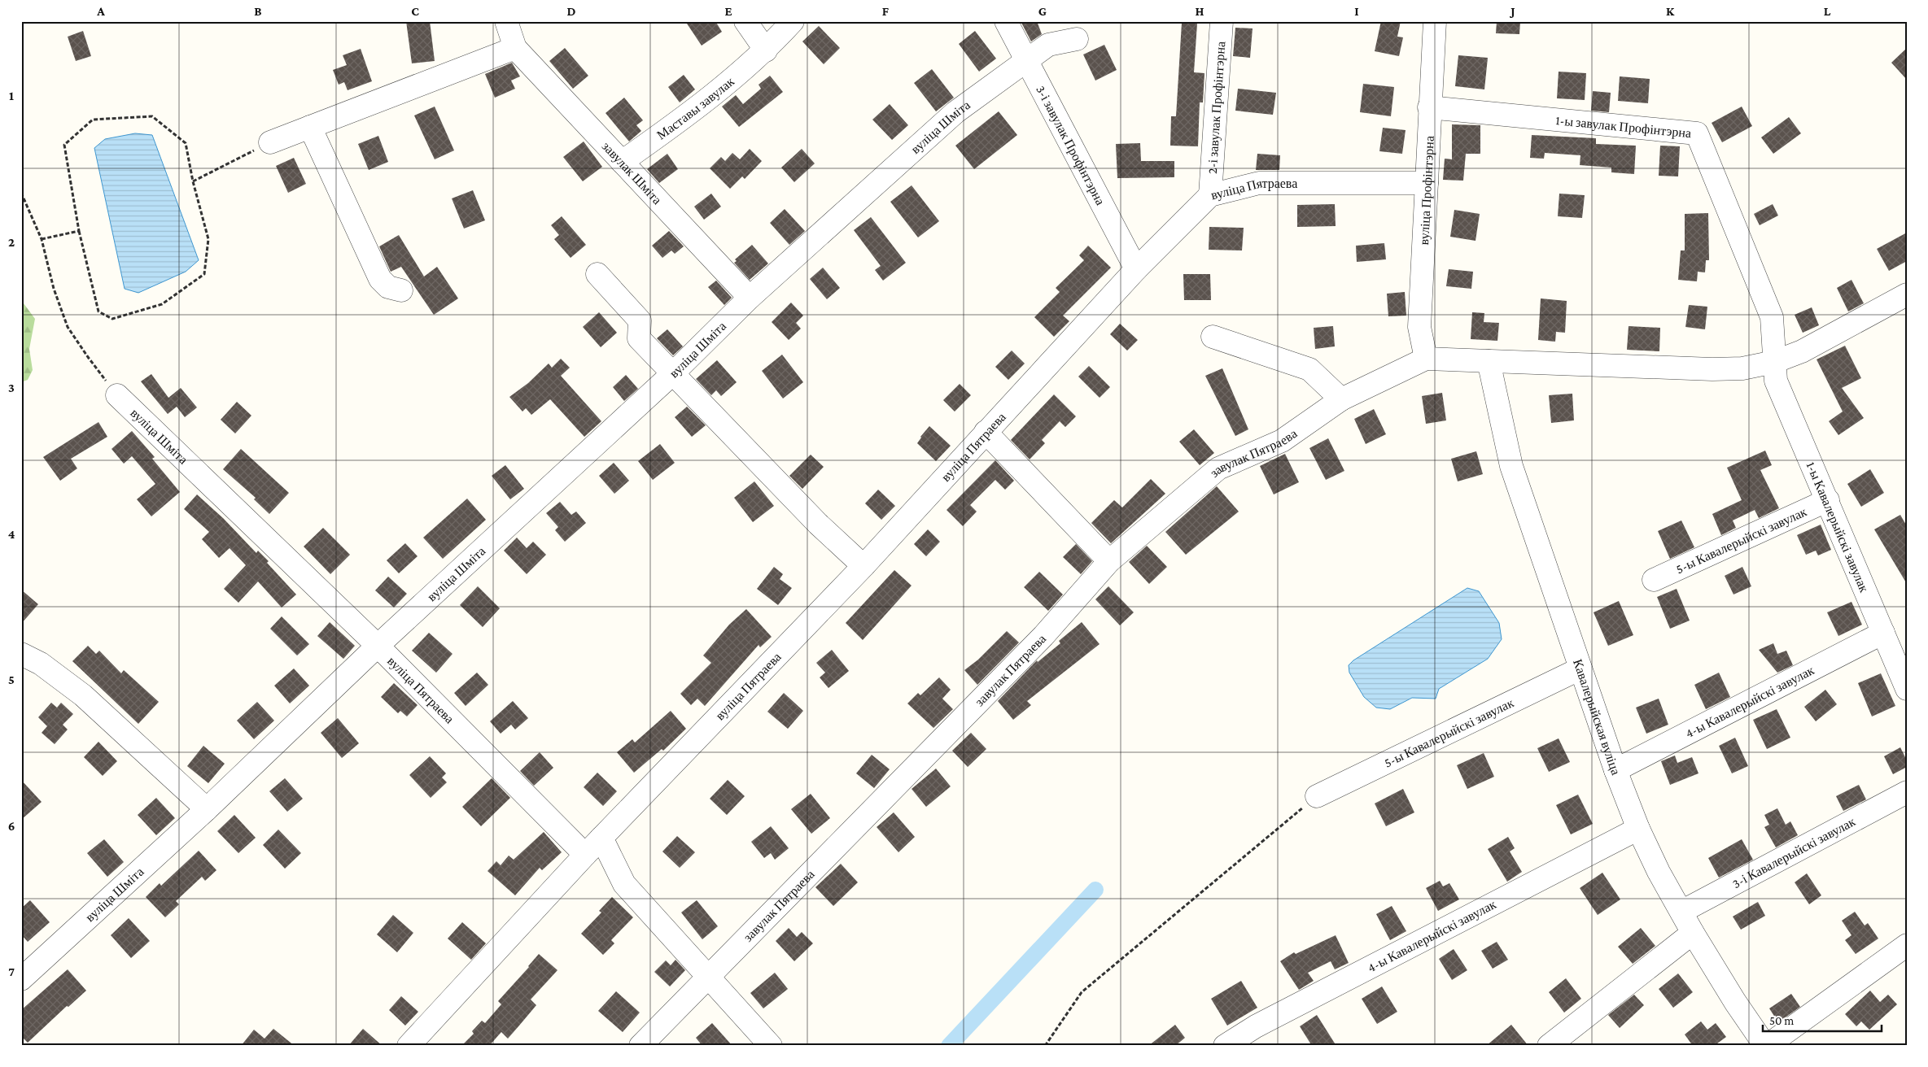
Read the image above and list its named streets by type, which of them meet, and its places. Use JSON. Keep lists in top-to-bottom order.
{
  "streets": {
    "street": [
      "Маставы завулак",
      "2-і завулак Профінтэрна",
      "вуліца Шміта",
      "1-ы завулак Профінтэрна",
      "3-і завулак Профінтэрна",
      "завулак Шміта",
      "вуліца Профінтэрна",
      "вуліца Пятраева",
      "завулак Пятраева",
      "1-ы Кавалерыйскі завулак",
      "5-ы Кавалерыйскі завулак",
      "4-ы Кавалерыйскі завулак",
      "Кавалерыйская вуліца",
      "3-і Кавалерыйскі завулак"
    ]
  },
  "crossings": [
    ["Маставы завулак", "завулак Шміта"],
    ["2-і завулак Профінтэрна", "вуліца Пятраева"],
    ["вуліца Шміта", "3-і завулак Профінтэрна"],
    ["вуліца Шміта", "завулак Шміта"],
    ["вуліца Шміта", "вуліца Пятраева"],
    ["1-ы завулак Профінтэрна", "вуліца Профінтэрна"],
    ["1-ы завулак Профінтэрна", "1-ы Кавалерыйскі завулак"],
    ["3-і завулак Профінтэрна", "вуліца Пятраева"],
    ["вуліца Профінтэрна", "вуліца Пятраева"],
    ["вуліца Профінтэрна", "завулак Пятраева"],
    ["1-ы Кавалерыйскі завулак", "5-ы Кавалерыйскі завулак"],
    ["1-ы Кавалерыйскі завулак", "4-ы Кавалерыйскі завулак"],
    ["5-ы Кавалерыйскі завулак", "Кавалерыйская вуліца"],
    ["4-ы Кавалерыйскі завулак", "Кавалерыйская вуліца"],
    ["Кавалерыйская вуліца", "3-і Кавалерыйскі завулак"]
  ],
  "scale_bar": "50 m",
  "grid": {
    "columns": [
      "A",
      "B",
      "C",
      "D",
      "E",
      "F",
      "G",
      "H",
      "I",
      "J",
      "K",
      "L"
    ],
    "rows": [
      "1",
      "2",
      "3",
      "4",
      "5",
      "6",
      "7"
    ]
  }
}
